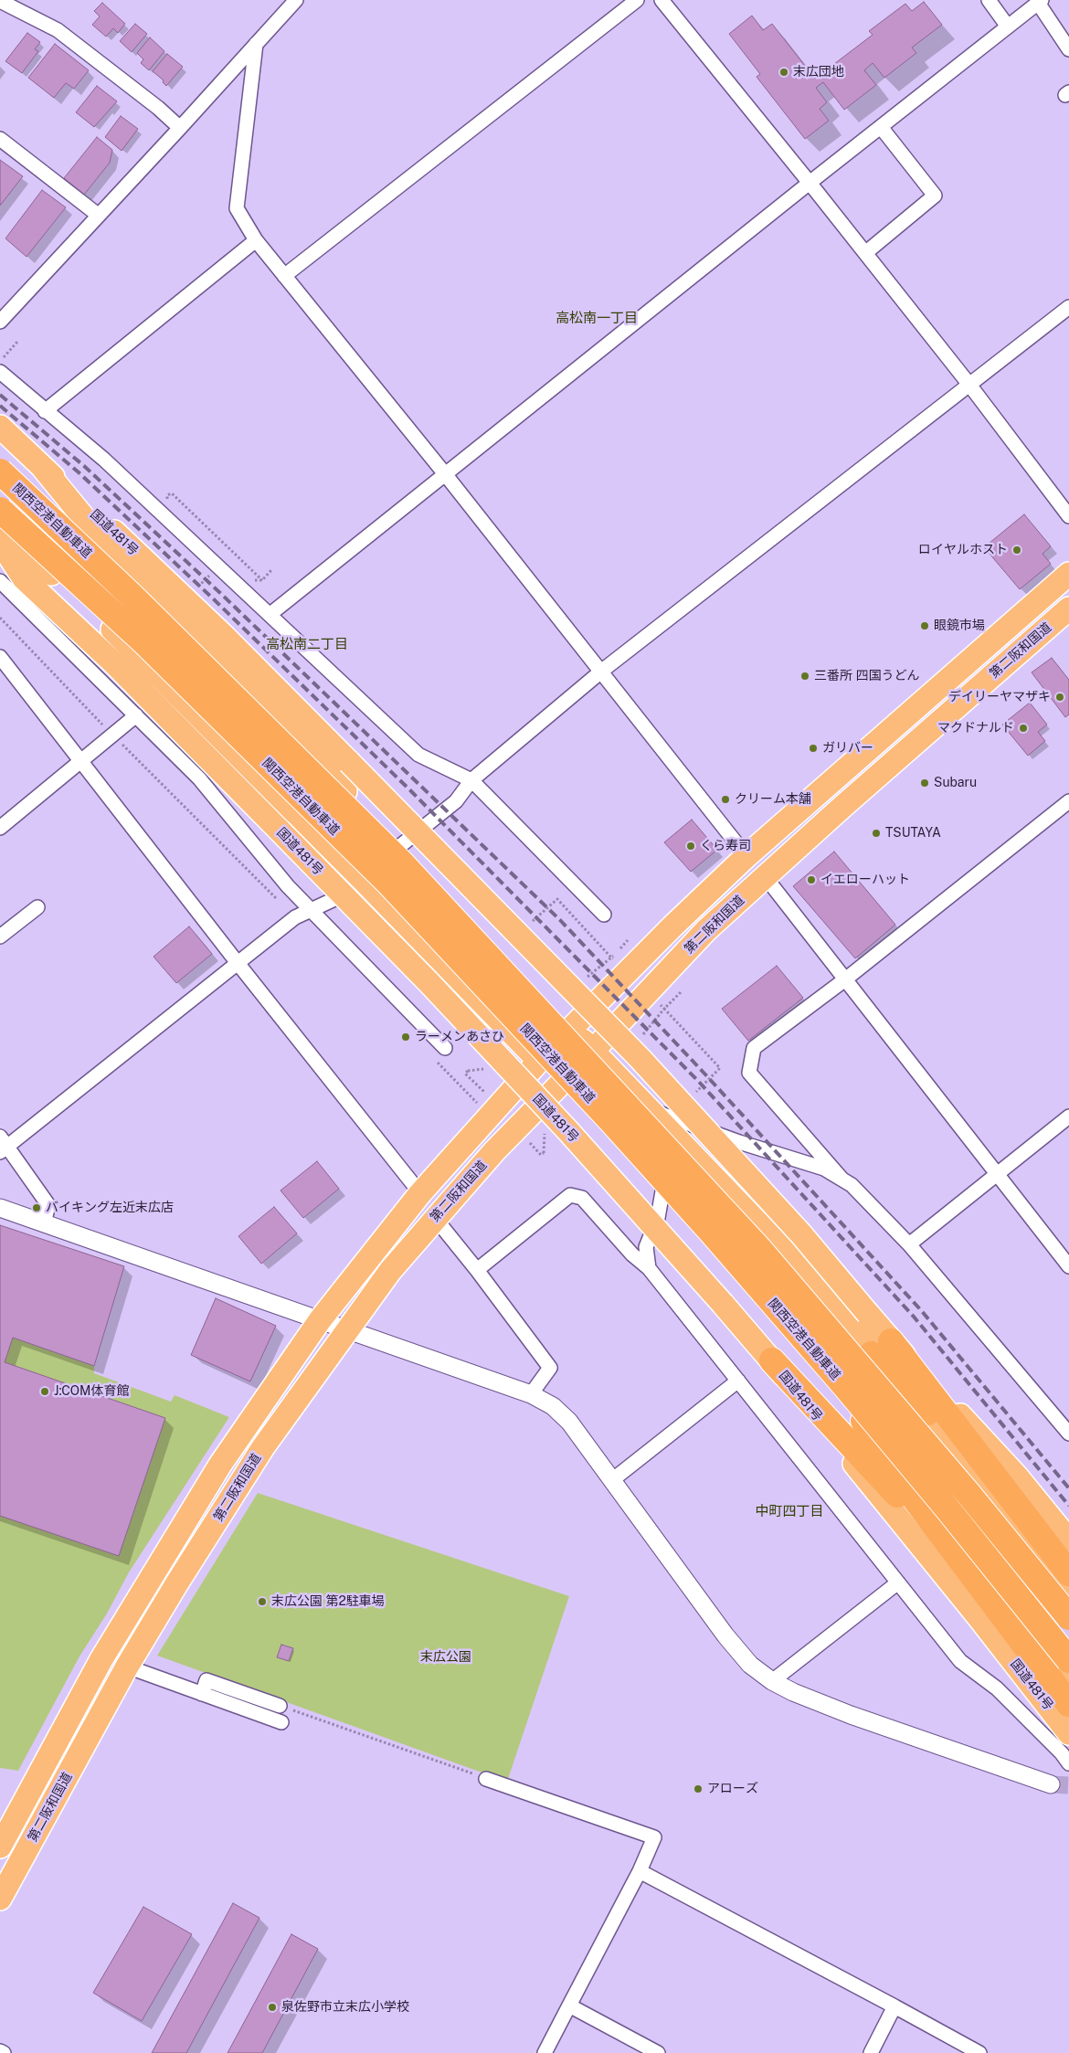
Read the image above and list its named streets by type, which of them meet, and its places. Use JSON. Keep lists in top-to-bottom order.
{
  "streets": {
    "highway": ["関西空港自動車道", "国道481号", "第二阪和国道"]
  },
  "districts": ["高松南一丁目", "高松南二丁目", "中町四丁目"],
  "parks": ["末広公園"],
  "places": [
    "末広団地",
    "ロイヤルホスト",
    "眼鏡市場",
    "三番所 四国うどん",
    "デイリーヤマザキ",
    "マクドナルド",
    "ガリバー",
    "Subaru",
    "クリーム本舗",
    "TSUTAYA",
    "くら寿司",
    "イエローハット",
    "ラーメンあさひ",
    "バイキング左近末広店",
    "J:COM体育館",
    "末広公園 第2駐車場",
    "アローズ",
    "泉佐野市立末広小学校"
  ]
}
